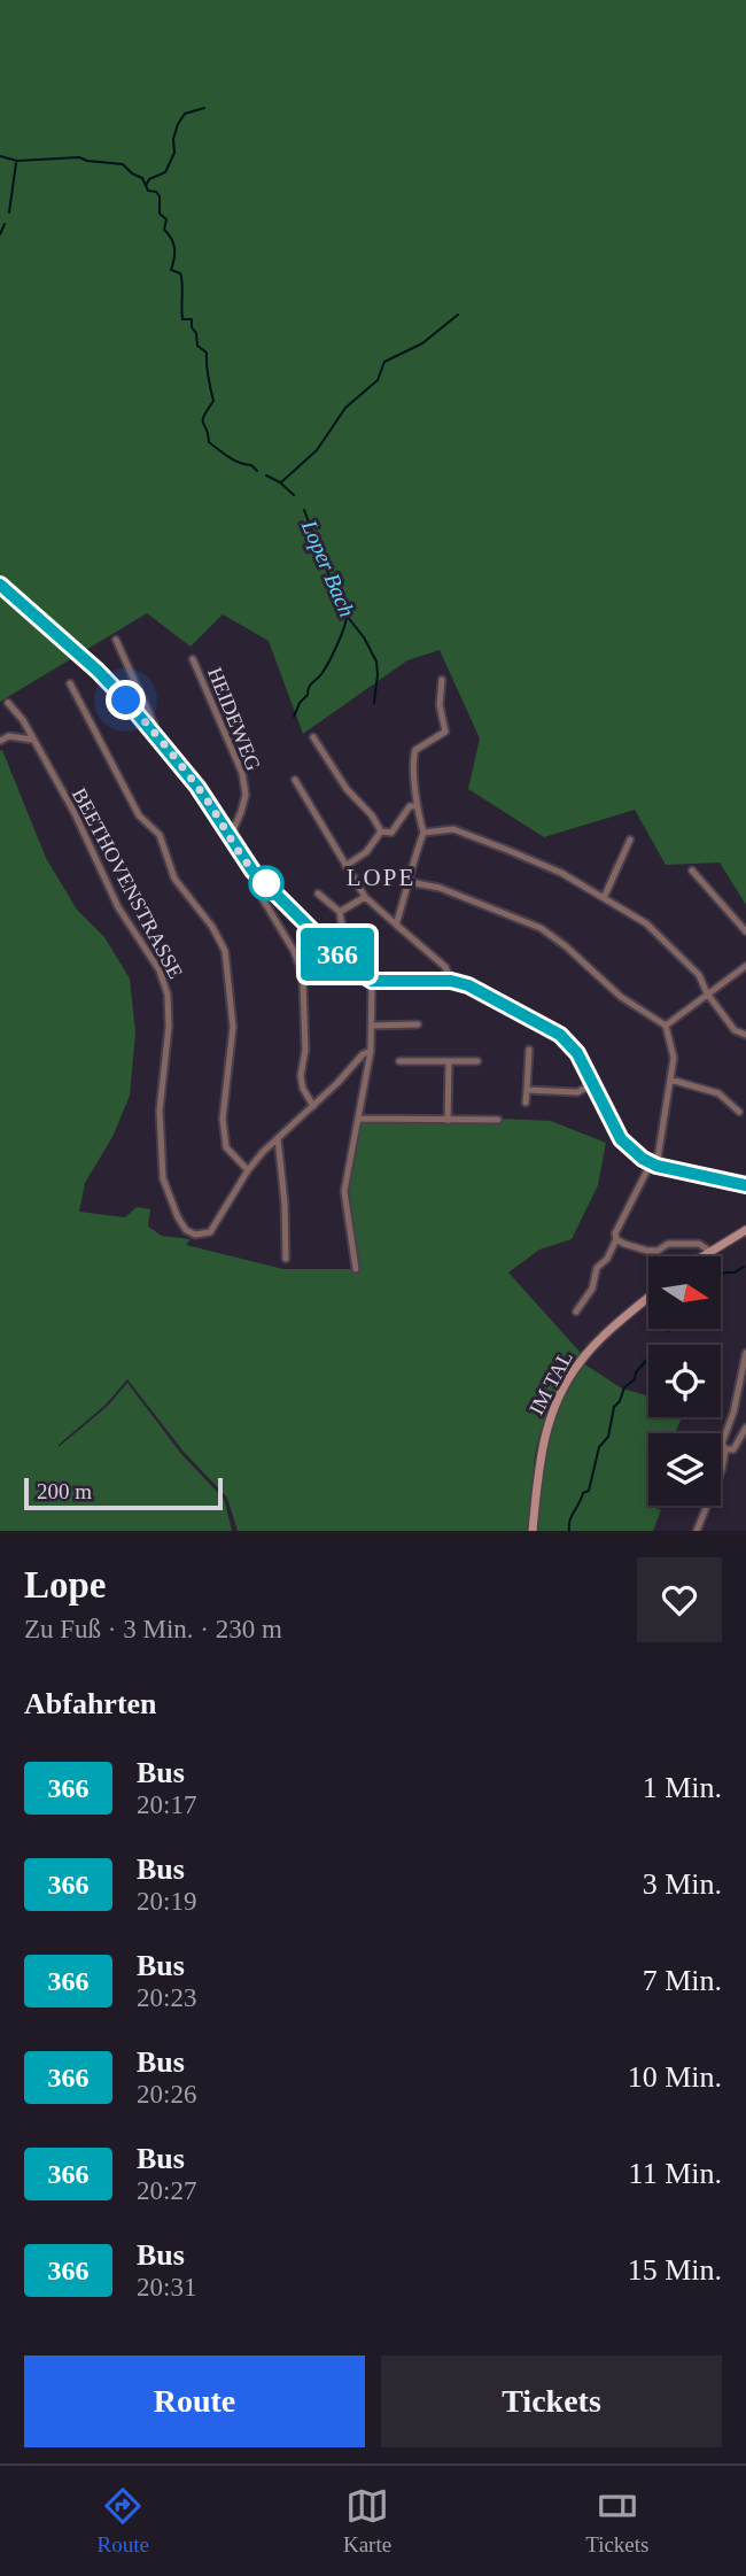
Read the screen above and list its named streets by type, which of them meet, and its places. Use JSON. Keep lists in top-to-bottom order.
{
  "streets": {
    "main road": ["IM TAL"],
    "street": ["HEIDEWEG", "BEETHOVENSTRASSE"]
  },
  "districts": ["LOPE"],
  "water": ["Loper Bach"],
  "lines": ["bus line 366"],
  "scale_bar": "200 m",
  "north": "right",
  "page": {
    "on_map": "366",
    "scale": "200 m",
    "heading": [
      ["Lope", "Zu Fuß · 3 Min. · 230 m"],
      "Abfahrten"
    ],
    "list": [
      {
        "mark": "366",
        "name": "Bus",
        "note": "20:17",
        "value": "1 Min."
      },
      {
        "mark": "366",
        "name": "Bus",
        "note": "20:19",
        "value": "3 Min."
      },
      {
        "mark": "366",
        "name": "Bus",
        "note": "20:23",
        "value": "7 Min."
      },
      {
        "mark": "366",
        "name": "Bus",
        "note": "20:26",
        "value": "10 Min."
      },
      {
        "mark": "366",
        "name": "Bus",
        "note": "20:27",
        "value": "11 Min."
      },
      {
        "mark": "366",
        "name": "Bus",
        "note": "20:31",
        "value": "15 Min."
      }
    ],
    "buttons": ["Route", "Tickets"],
    "tabs": ["Route", "Karte", "Tickets"]
  }
}
